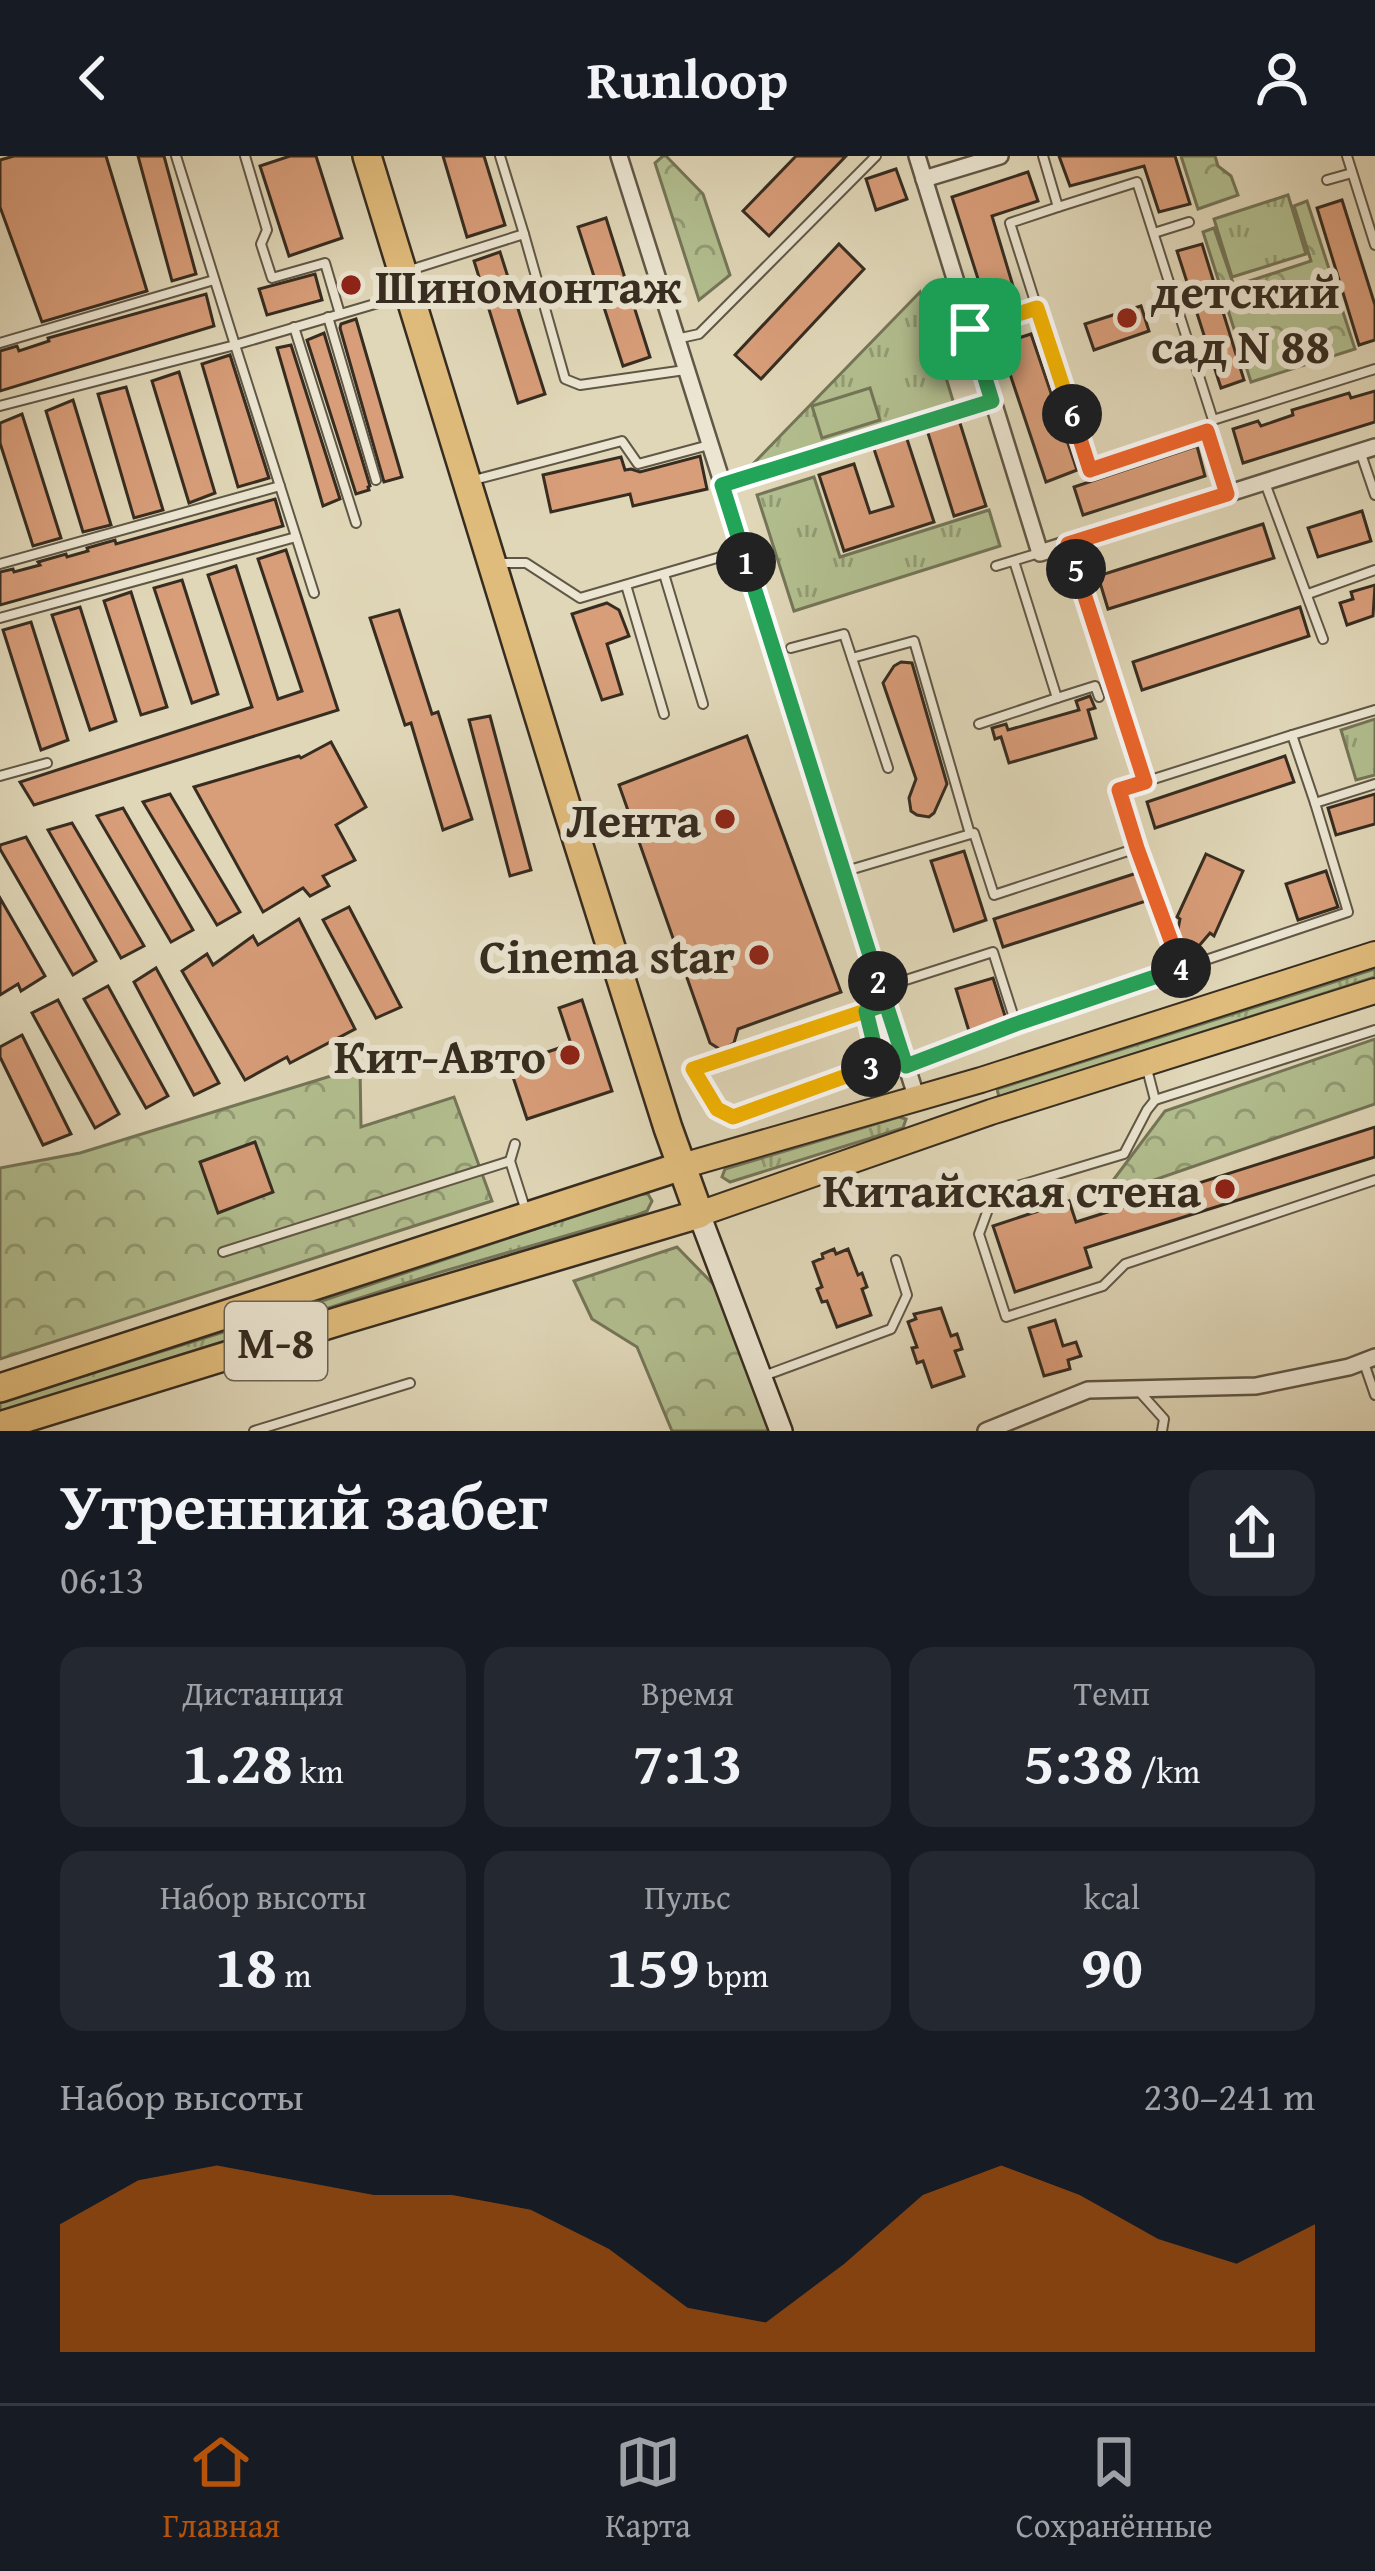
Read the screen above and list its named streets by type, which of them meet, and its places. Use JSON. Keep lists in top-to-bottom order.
{
  "streets": {
    "highway": ["М-8"]
  },
  "places": [
    "Шиномонтаж",
    "детский сад N 88",
    "Лента",
    "Cinema star",
    "Кит-Авто",
    "Китайская стена"
  ],
  "page": {
    "header": "Runloop",
    "pins": [
      "6",
      "1",
      "5",
      "4",
      "2",
      "3"
    ],
    "heading": ["Утренний забег", "06:13"],
    "stats": [
      ["Дистанция", "1.28 km"],
      ["Время", "7:13"],
      ["Темп", "5:38 /km"],
      ["Набор высоты", "18 m"],
      ["Пульс", "159 bpm"],
      ["kcal", "90"]
    ],
    "chart": ["Набор высоты", "230–241 m"],
    "tabs": ["Главная", "Карта", "Сохранённые"]
  }
}
